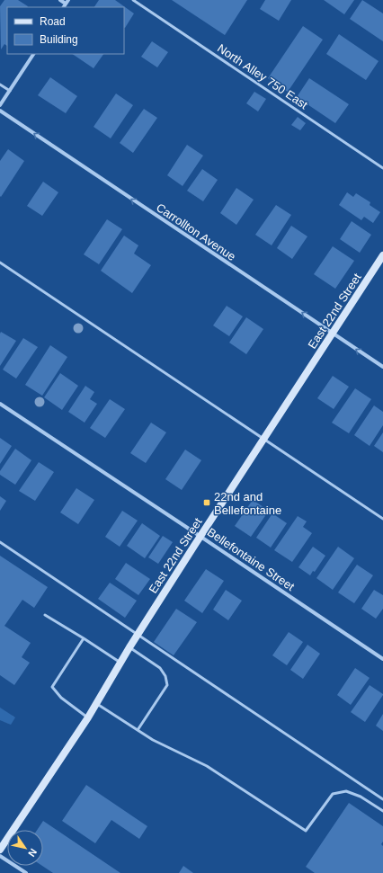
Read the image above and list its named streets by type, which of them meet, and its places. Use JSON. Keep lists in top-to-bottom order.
{
  "streets": {
    "main road": ["East 22nd Street"],
    "street": ["Carrollton Avenue", "Bellefontaine Street"],
    "lane": ["North Alley 750 East"]
  },
  "crossings": [
    ["Carrollton Avenue", "East 22nd Street"],
    ["East 22nd Street", "Bellefontaine Street"]
  ],
  "one_way": ["Carrollton Avenue"],
  "places": {
    "transit": ["22nd and Bellefontaine"]
  },
  "legend": ["Road", "Building"],
  "north": "bottom right"
}
